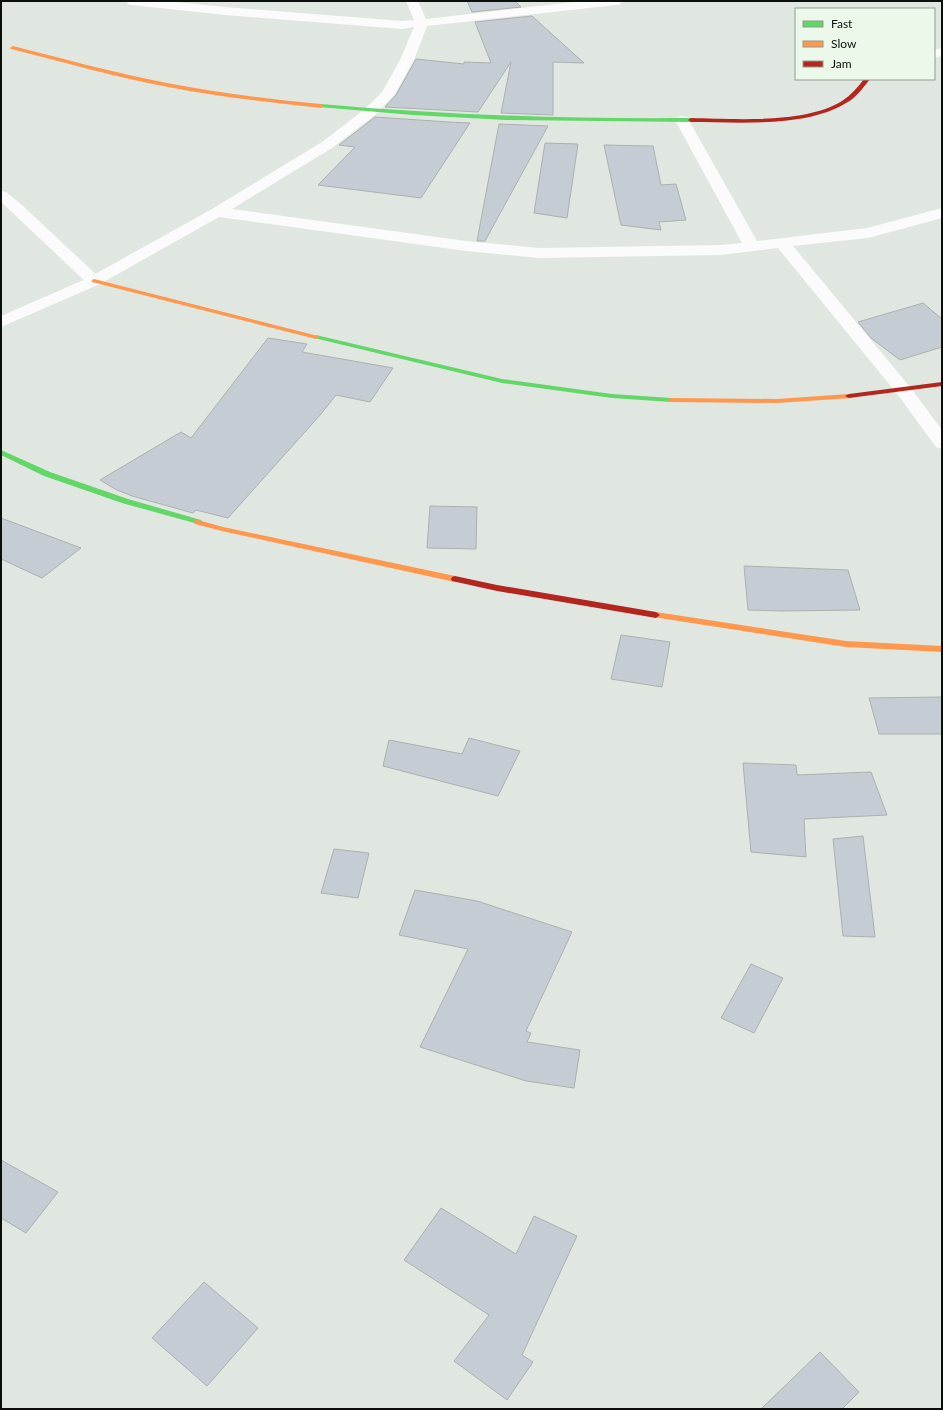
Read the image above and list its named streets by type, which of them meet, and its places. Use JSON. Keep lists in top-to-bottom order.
{
  "legend": ["Fast", "Slow", "Jam"]
}
